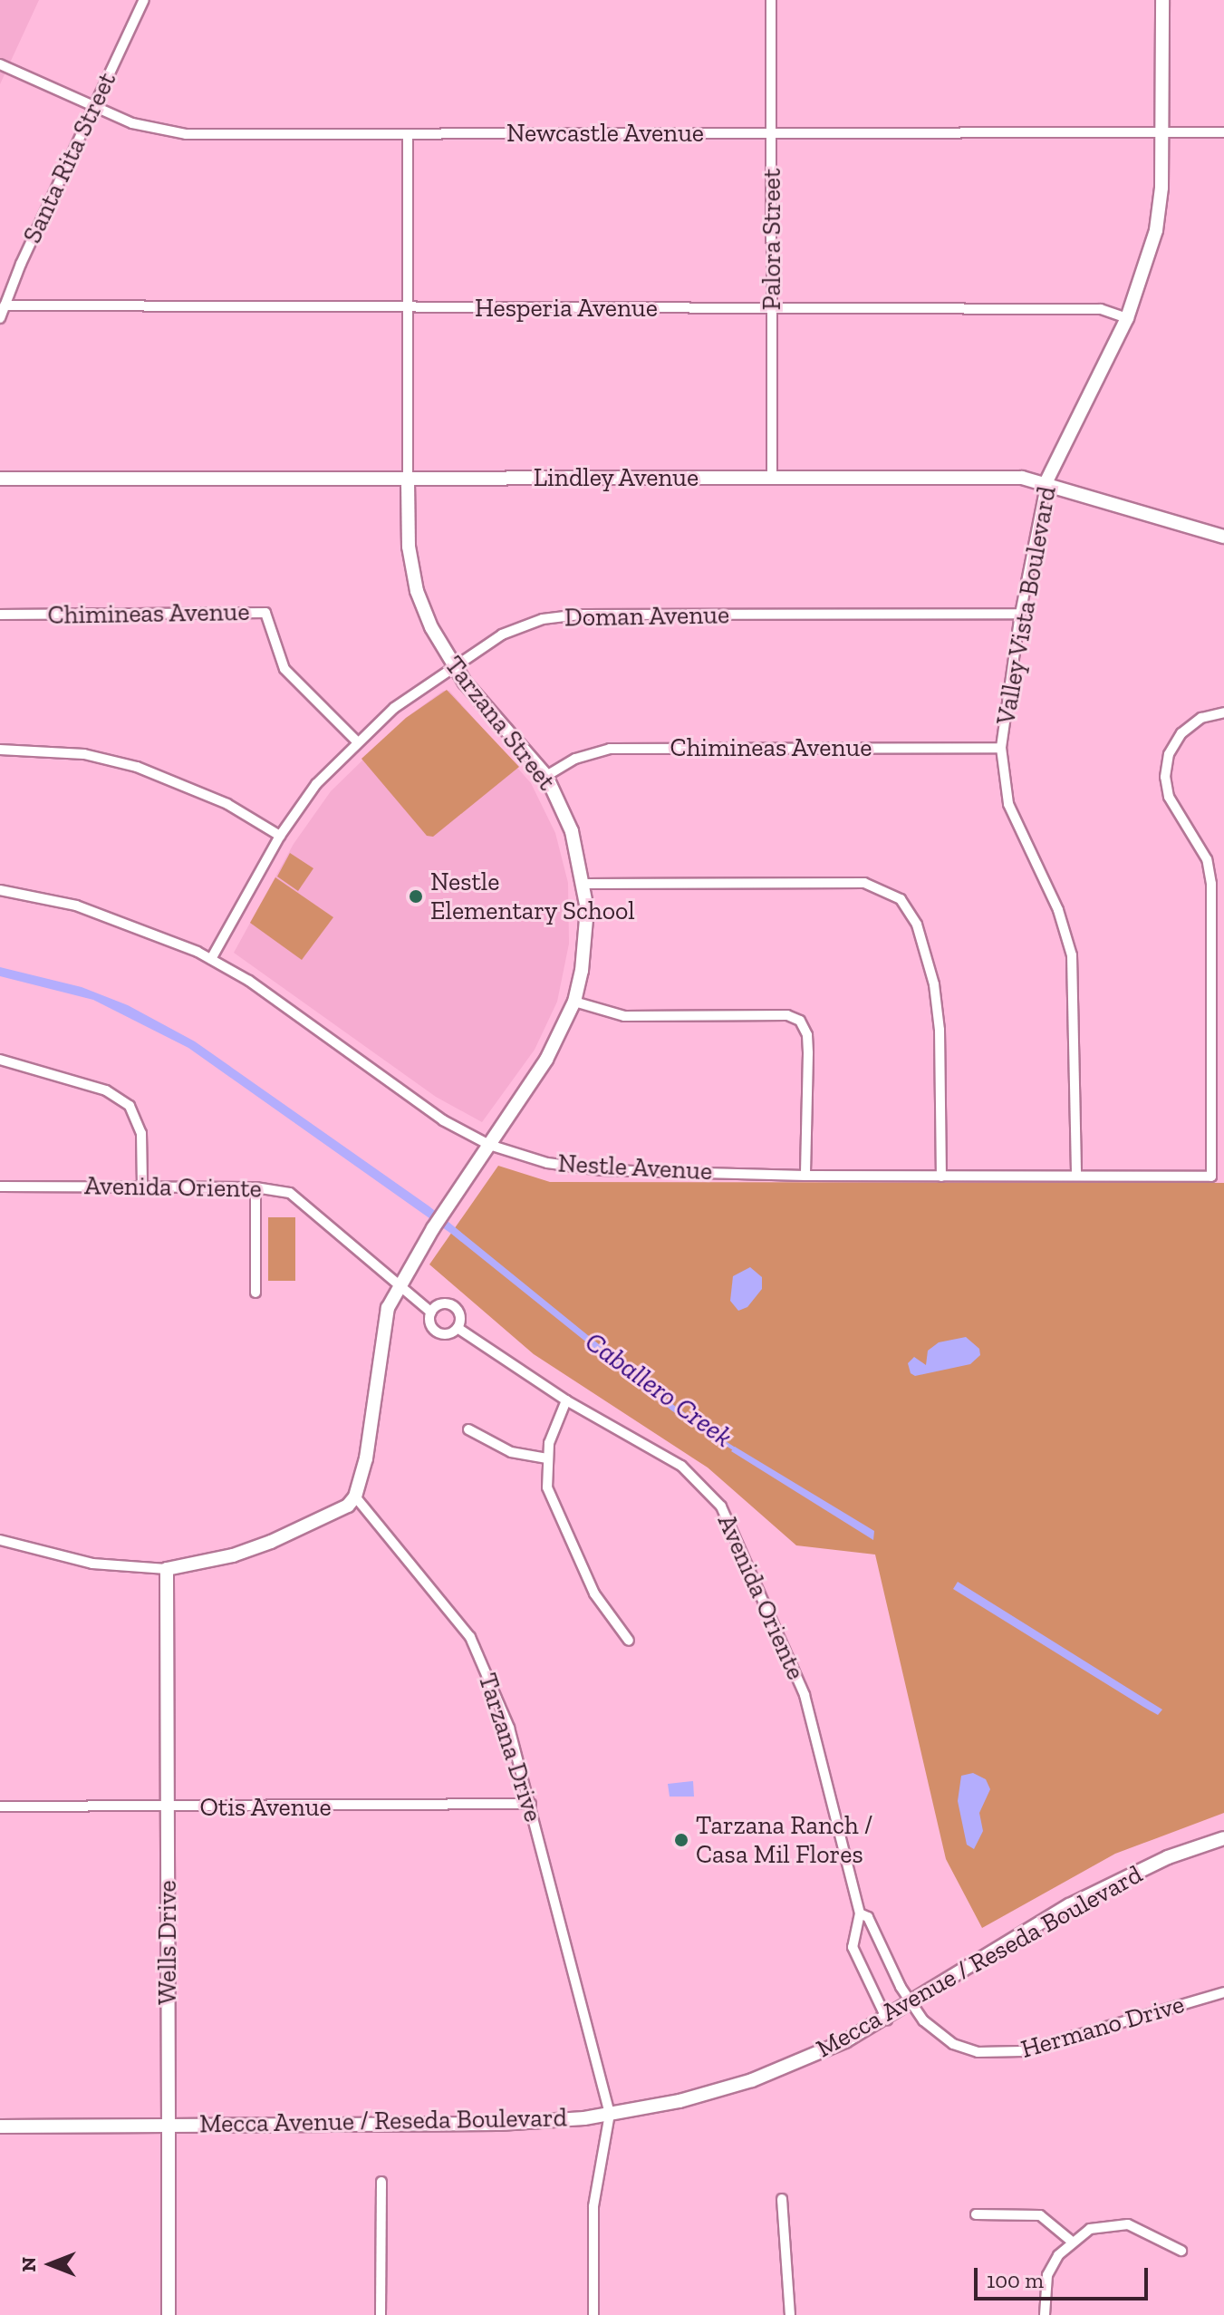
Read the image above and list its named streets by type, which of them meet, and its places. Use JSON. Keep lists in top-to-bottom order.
{
  "streets": {
    "street": [
      "Newcastle Avenue",
      "Santa Rita Street",
      "Palora Street",
      "Hesperia Avenue",
      "Lindley Avenue",
      "Valley Vista Boulevard",
      "Chimineas Avenue",
      "Doman Avenue",
      "Tarzana Street",
      "Nestle Avenue",
      "Avenida Oriente",
      "Tarzana Drive",
      "Otis Avenue",
      "Wells Drive",
      "Mecca Avenue / Reseda Boulevard",
      "Hermano Drive"
    ]
  },
  "crossings": [
    ["Newcastle Avenue", "Santa Rita Street"],
    ["Newcastle Avenue", "Palora Street"],
    ["Newcastle Avenue", "Valley Vista Boulevard"],
    ["Newcastle Avenue", "Tarzana Street"],
    ["Santa Rita Street", "Hesperia Avenue"],
    ["Palora Street", "Hesperia Avenue"],
    ["Palora Street", "Lindley Avenue"],
    ["Hesperia Avenue", "Valley Vista Boulevard"],
    ["Hesperia Avenue", "Tarzana Street"],
    ["Lindley Avenue", "Valley Vista Boulevard"],
    ["Lindley Avenue", "Tarzana Street"],
    ["Valley Vista Boulevard", "Chimineas Avenue"],
    ["Valley Vista Boulevard", "Doman Avenue"],
    ["Valley Vista Boulevard", "Nestle Avenue"],
    ["Chimineas Avenue", "Doman Avenue"],
    ["Chimineas Avenue", "Tarzana Street"],
    ["Doman Avenue", "Tarzana Street"],
    ["Doman Avenue", "Nestle Avenue"],
    ["Tarzana Street", "Nestle Avenue"],
    ["Tarzana Street", "Avenida Oriente"],
    ["Avenida Oriente", "Mecca Avenue / Reseda Boulevard"],
    ["Avenida Oriente", "Hermano Drive"],
    ["Tarzana Drive", "Otis Avenue"],
    ["Tarzana Drive", "Mecca Avenue / Reseda Boulevard"],
    ["Otis Avenue", "Wells Drive"],
    ["Wells Drive", "Mecca Avenue / Reseda Boulevard"],
    ["Mecca Avenue / Reseda Boulevard", "Hermano Drive"]
  ],
  "water": ["Caballero Creek"],
  "places": ["Nestle Elementary School", "Tarzana Ranch / Casa Mil Flores"],
  "scale_bar": "100 m",
  "north": "left"
}
